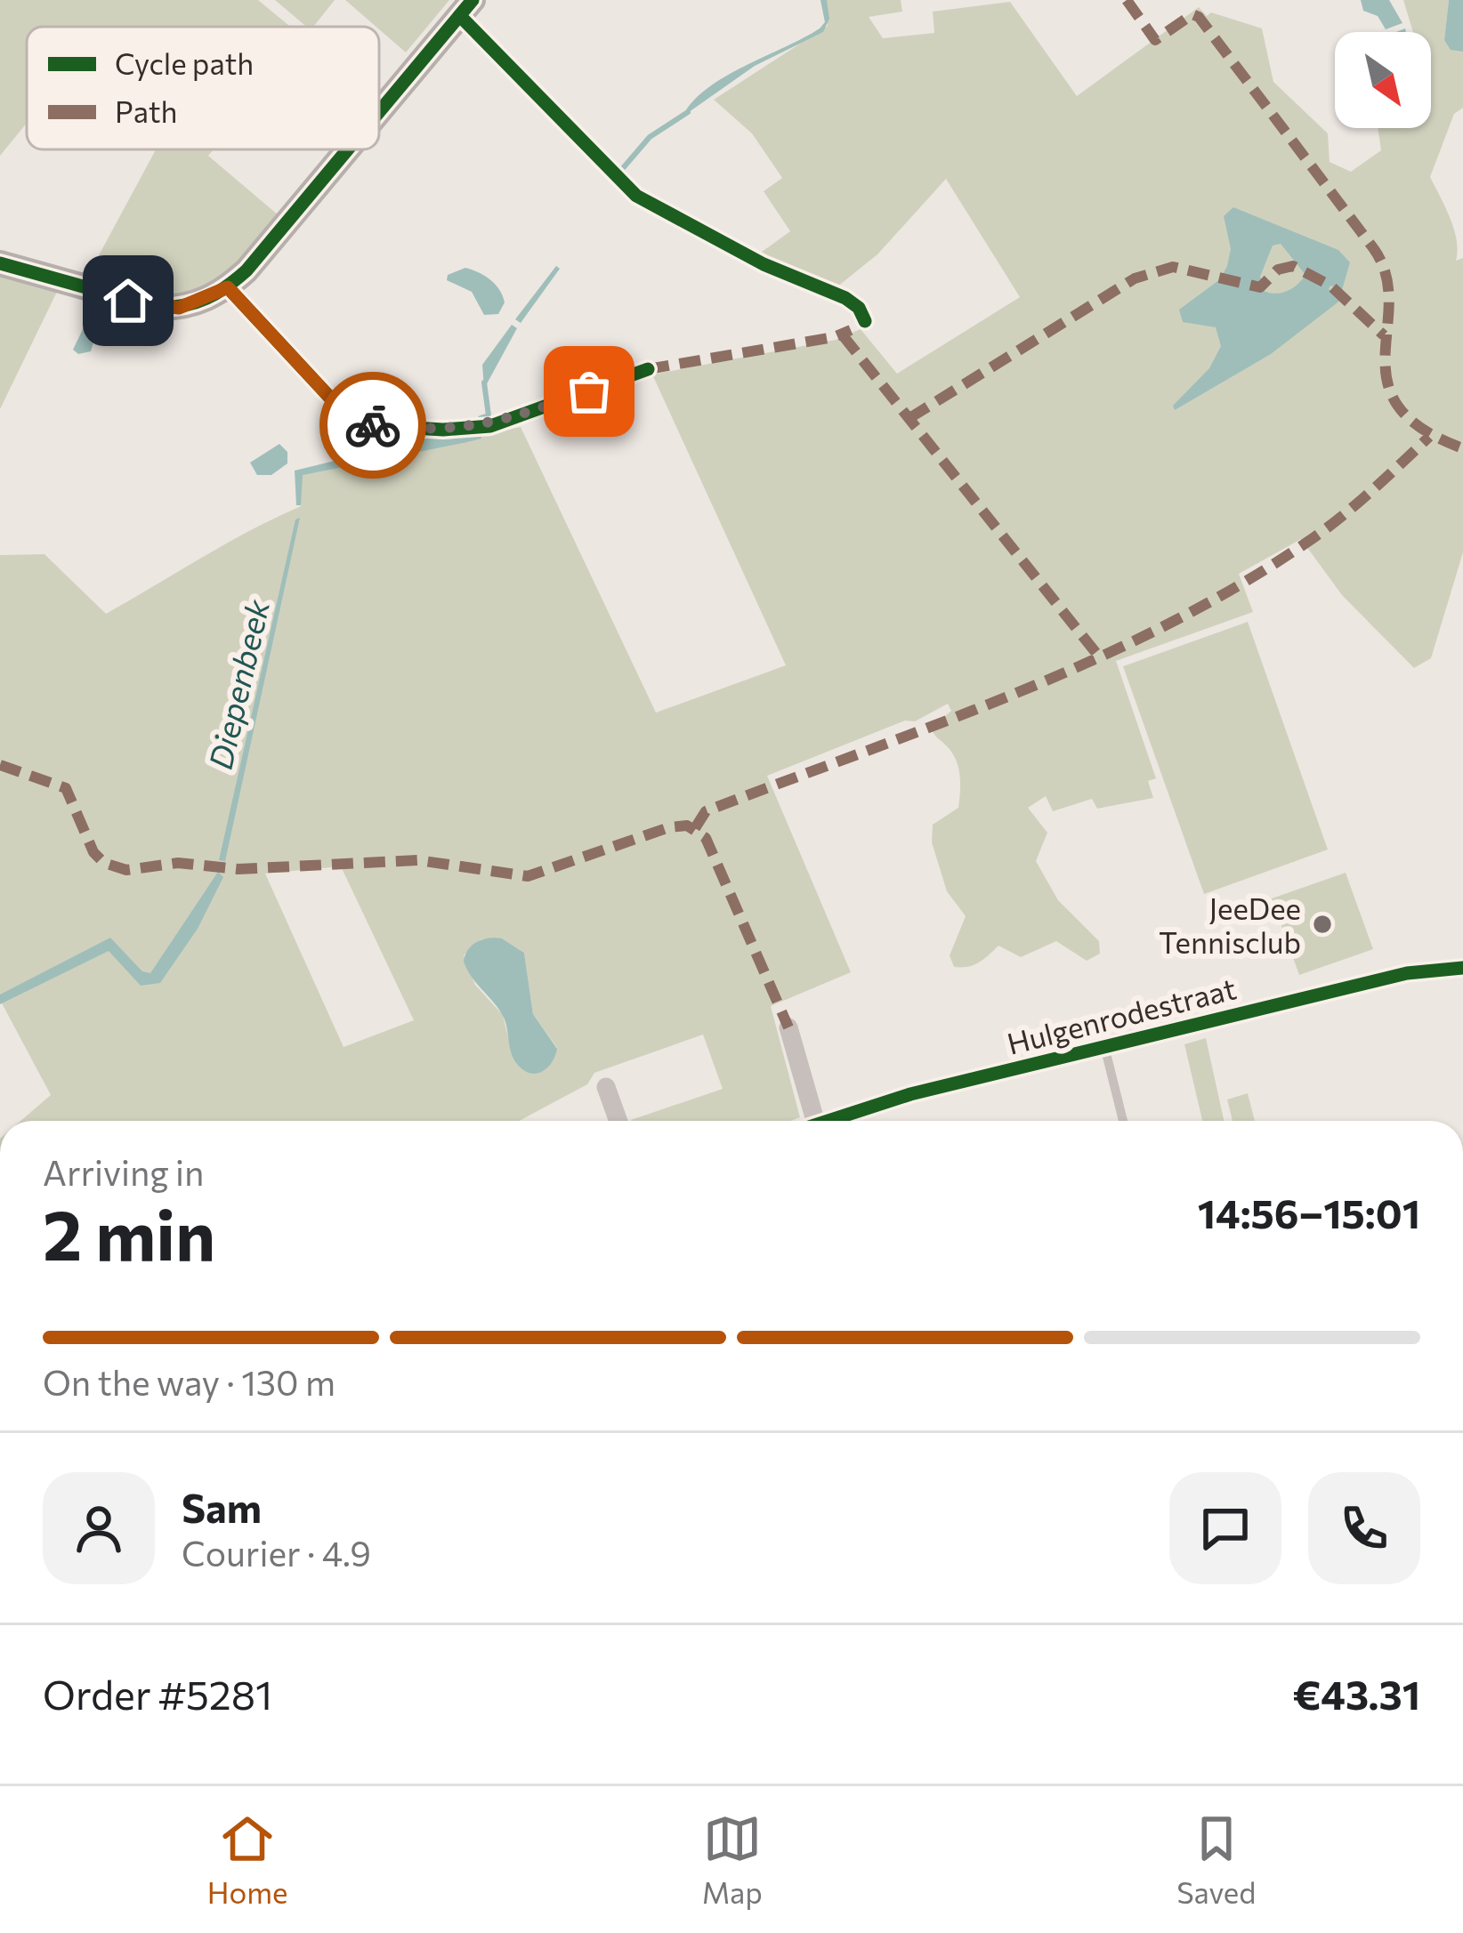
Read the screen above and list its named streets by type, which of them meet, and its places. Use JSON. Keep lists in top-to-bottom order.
{
  "streets": {
    "street": ["Hulgenrodestraat"]
  },
  "water": ["Diepenbeek"],
  "places": ["JeeDee Tennisclub"],
  "legend": ["Cycle path", "Path"],
  "north": "bottom right",
  "page": {
    "heading": ["2 min", "Arriving in", "14:56–15:01"],
    "panel": [
      "Sam",
      "Courier · 4.9",
      "Order #5281",
      "€43.31"
    ],
    "bar": "On the way · 130 m",
    "tabs": ["Home", "Map", "Saved"]
  }
}
